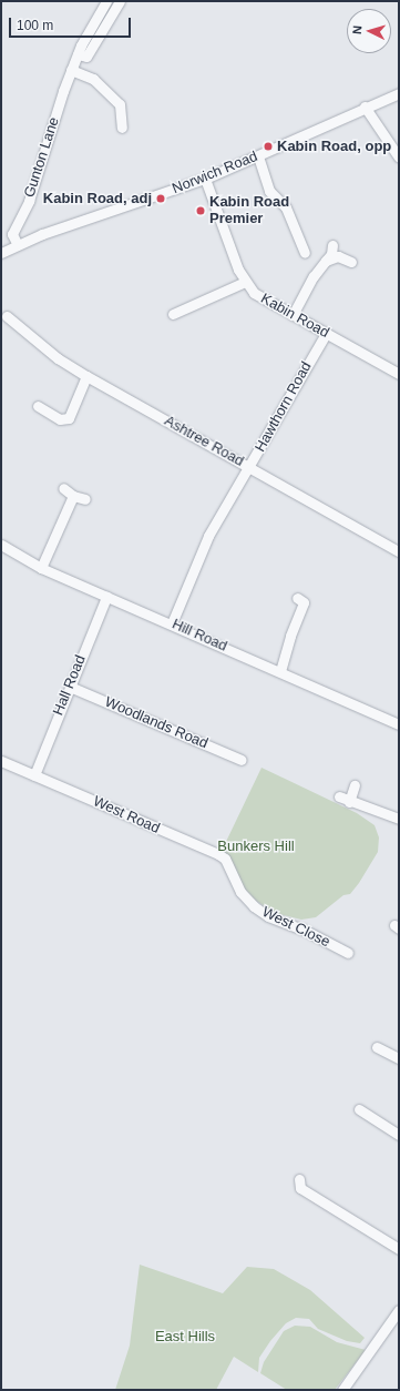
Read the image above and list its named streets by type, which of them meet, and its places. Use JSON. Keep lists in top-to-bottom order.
{
  "streets": {
    "street": [
      "Gunton Lane",
      "Norwich Road",
      "Kabin Road",
      "Hawthorn Road",
      "Ashtree Road",
      "Hill Road",
      "Hall Road",
      "Woodlands Road",
      "West Road",
      "West Close"
    ]
  },
  "crossings": [
    ["Gunton Lane", "Norwich Road"],
    ["Norwich Road", "Kabin Road"],
    ["Kabin Road", "Hawthorn Road"],
    ["Hawthorn Road", "Ashtree Road"],
    ["Hawthorn Road", "Hill Road"],
    ["Hill Road", "Hall Road"],
    ["Hall Road", "Woodlands Road"],
    ["Hall Road", "West Road"],
    ["West Road", "West Close"]
  ],
  "parks": ["Bunkers Hill", "East Hills"],
  "places": ["Kabin Road, opp", "Kabin Road, adj", "Kabin Road Premier"],
  "scale_bar": "100 m",
  "north": "left"
}
